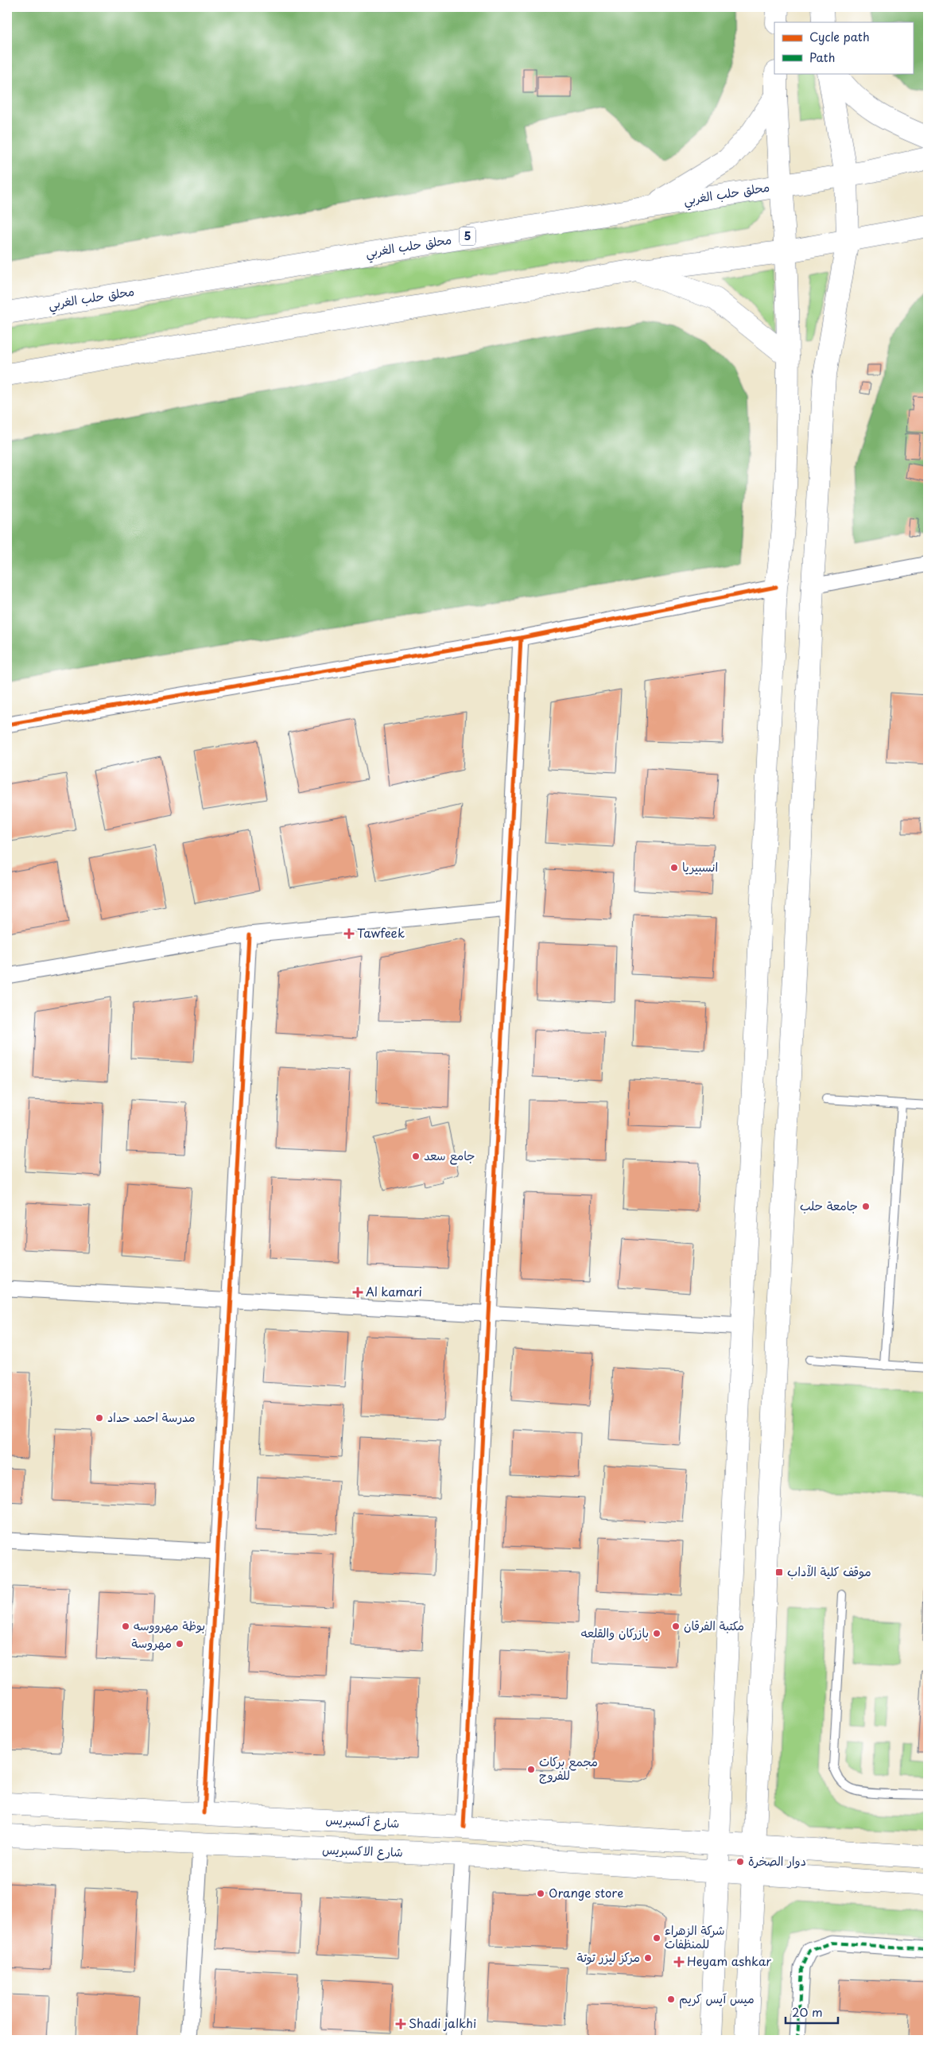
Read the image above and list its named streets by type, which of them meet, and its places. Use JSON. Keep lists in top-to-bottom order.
{
  "streets": {
    "main road": [
      "محلق حلب الغربي",
      "5",
      "شارع أكسبريس",
      "شارع الاكسبريس"
    ]
  },
  "places": {
    "other": [
      "انسبيريا",
      "جامع سعد",
      "جامعة حلب",
      "مدرسة احمد حداد",
      "بوظة مهرووسه",
      "مكتبة الفرقان",
      "بازركان والقلعه",
      "مهروسة",
      "مجمع بركات للفروج",
      "دوار الصخرة",
      "Orange store",
      "شركة الزهراء للمنظفات",
      "مركز ليزر توتة",
      "ميس آيس كريم"
    ],
    "health": [
      "Tawfeek",
      "Al kamari",
      "Heyam ashkar",
      "Shadi jalkhi"
    ],
    "transit": ["موقف كلية الآداب"]
  },
  "legend": ["Cycle path", "Path"],
  "scale_bar": "20 m"
}
